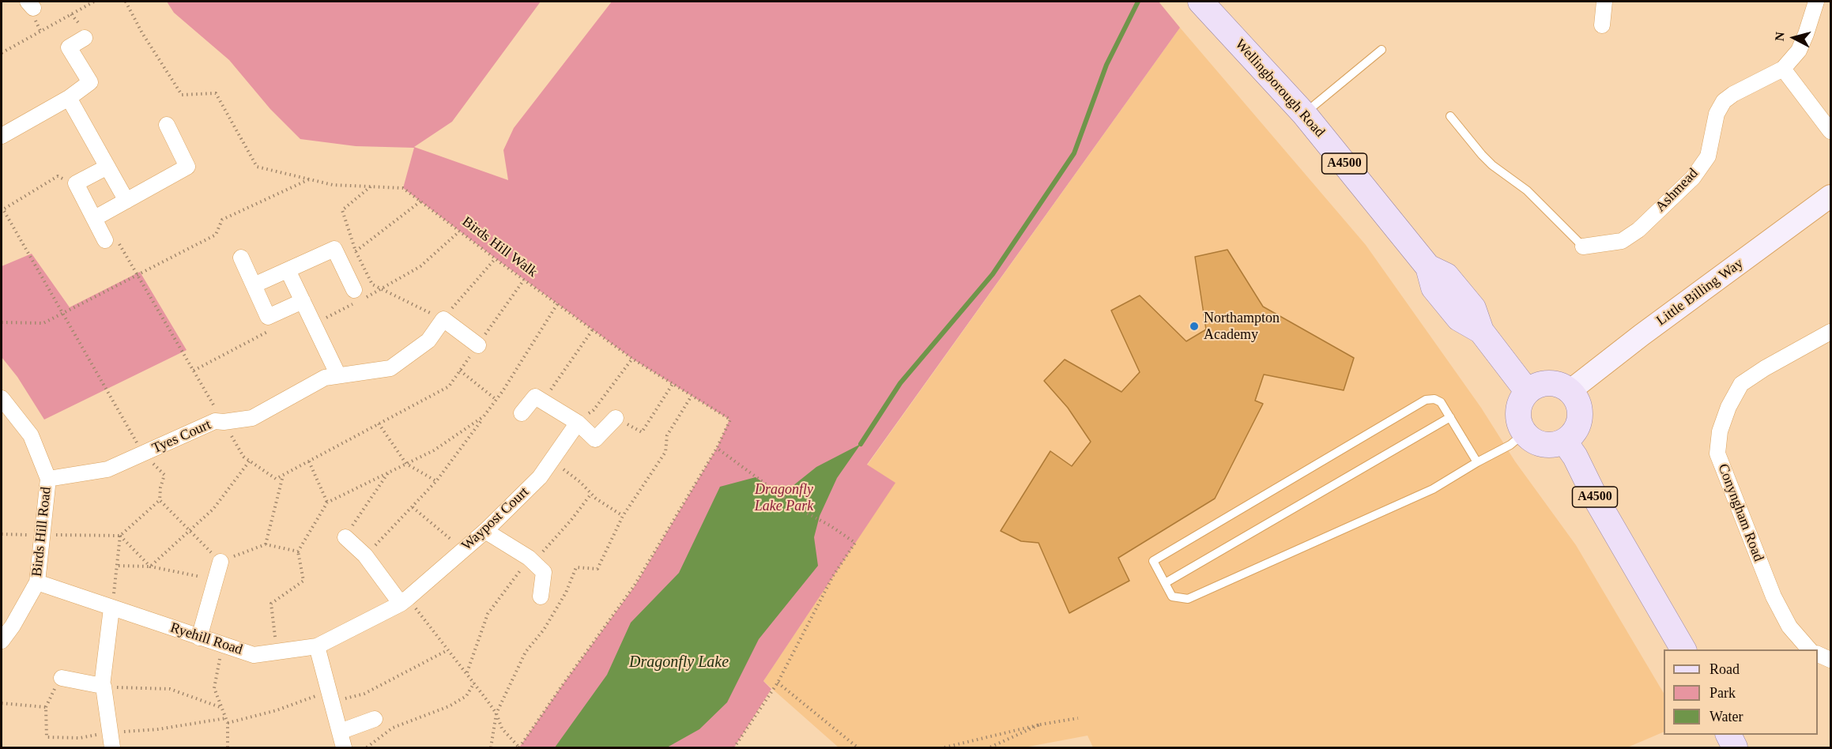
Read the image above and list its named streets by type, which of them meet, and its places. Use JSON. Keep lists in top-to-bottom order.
{
  "streets": {
    "main road": ["Wellingborough Road", "A4500"],
    "street": [
      "Ashmead",
      "Little Billing Way",
      "Tyes Court",
      "Conyngham Road",
      "Waypost Court",
      "Birds Hill Road",
      "Ryehill Road"
    ],
    "path": ["Birds Hill Walk"]
  },
  "crossings": [
    ["Wellingborough Road", "A4500"],
    ["Wellingborough Road", "Little Billing Way"],
    ["A4500", "Little Billing Way"],
    ["Tyes Court", "Birds Hill Road"],
    ["Waypost Court", "Ryehill Road"],
    ["Birds Hill Road", "Ryehill Road"]
  ],
  "water": ["Dragonfly Lake"],
  "parks": ["Dragonfly Lake Park"],
  "places": ["Northampton Academy"],
  "legend": ["Road", "Park", "Water"],
  "north": "left"
}
